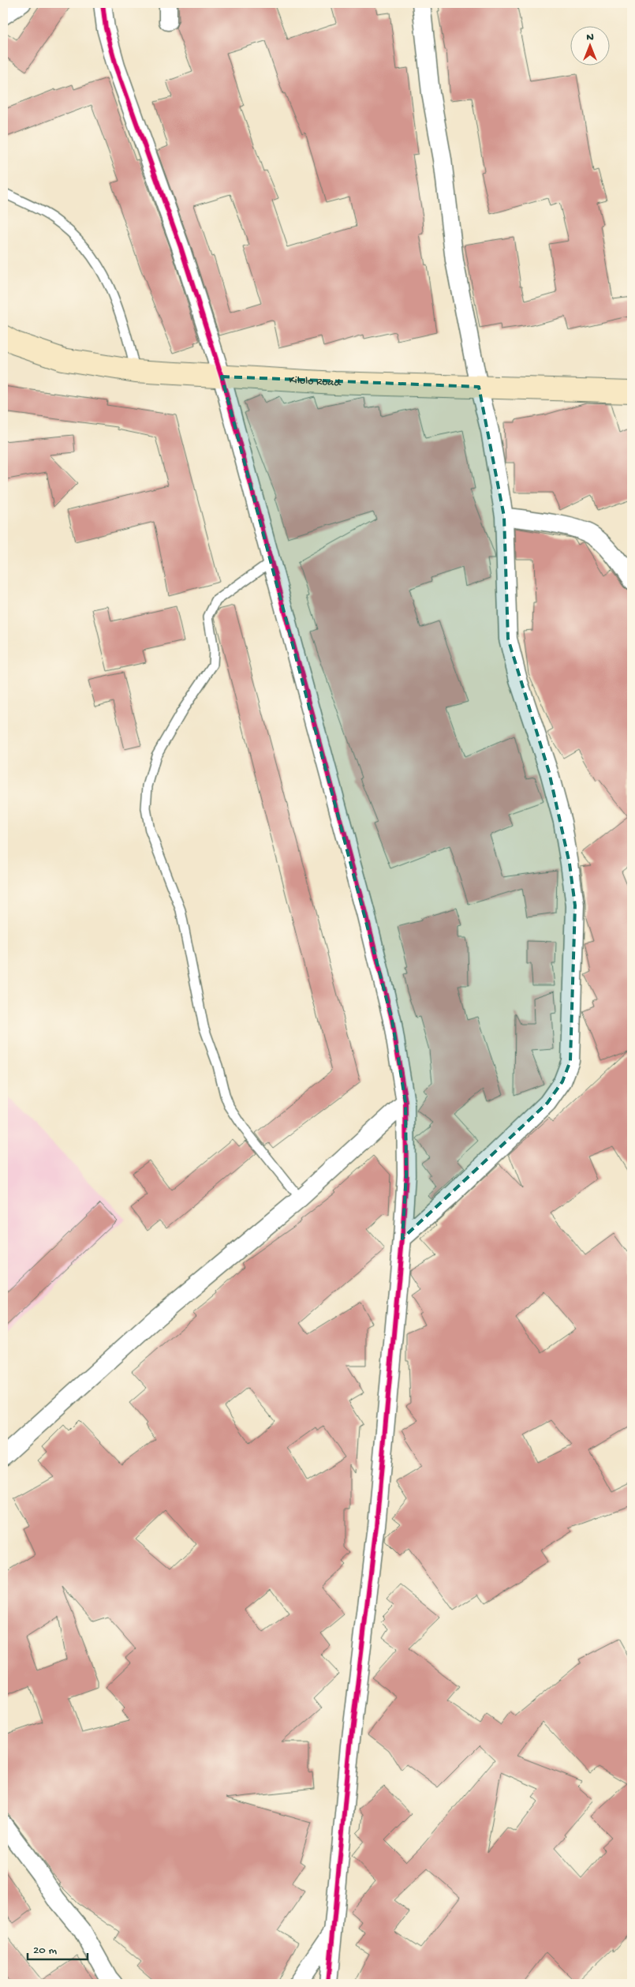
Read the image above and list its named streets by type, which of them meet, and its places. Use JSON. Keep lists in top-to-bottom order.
{
  "streets": {
    "main road": ["Kilolo Road"]
  },
  "scale_bar": "20 m",
  "north": "top"
}
